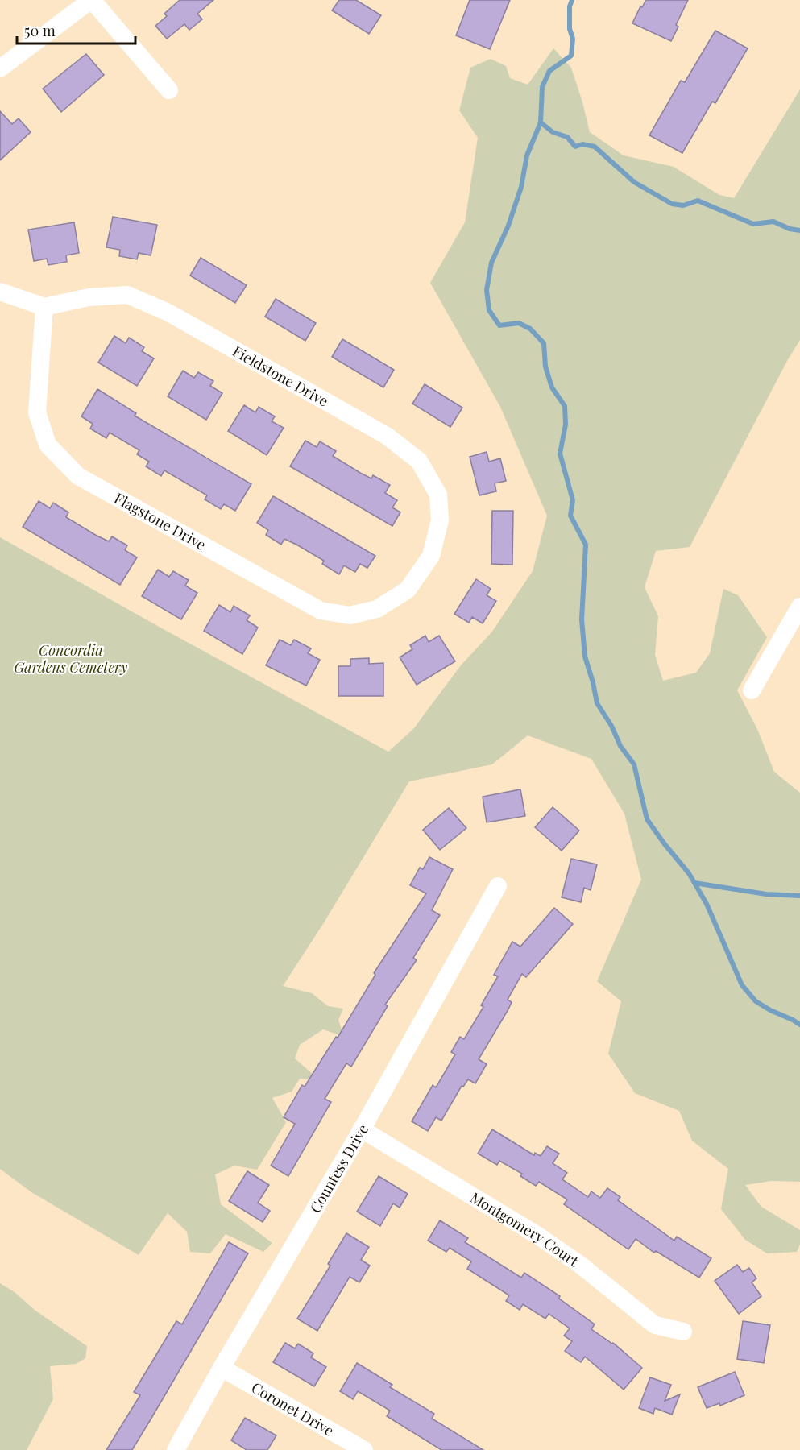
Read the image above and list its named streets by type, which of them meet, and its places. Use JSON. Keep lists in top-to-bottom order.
{
  "streets": {
    "street": [
      "Fieldstone Drive",
      "Flagstone Drive",
      "Countess Drive",
      "Montgomery Court",
      "Coronet Drive"
    ]
  },
  "crossings": [
    ["Fieldstone Drive", "Flagstone Drive"],
    ["Countess Drive", "Montgomery Court"],
    ["Countess Drive", "Coronet Drive"]
  ],
  "parks": ["Concordia Gardens Cemetery"],
  "scale_bar": "50 m"
}
